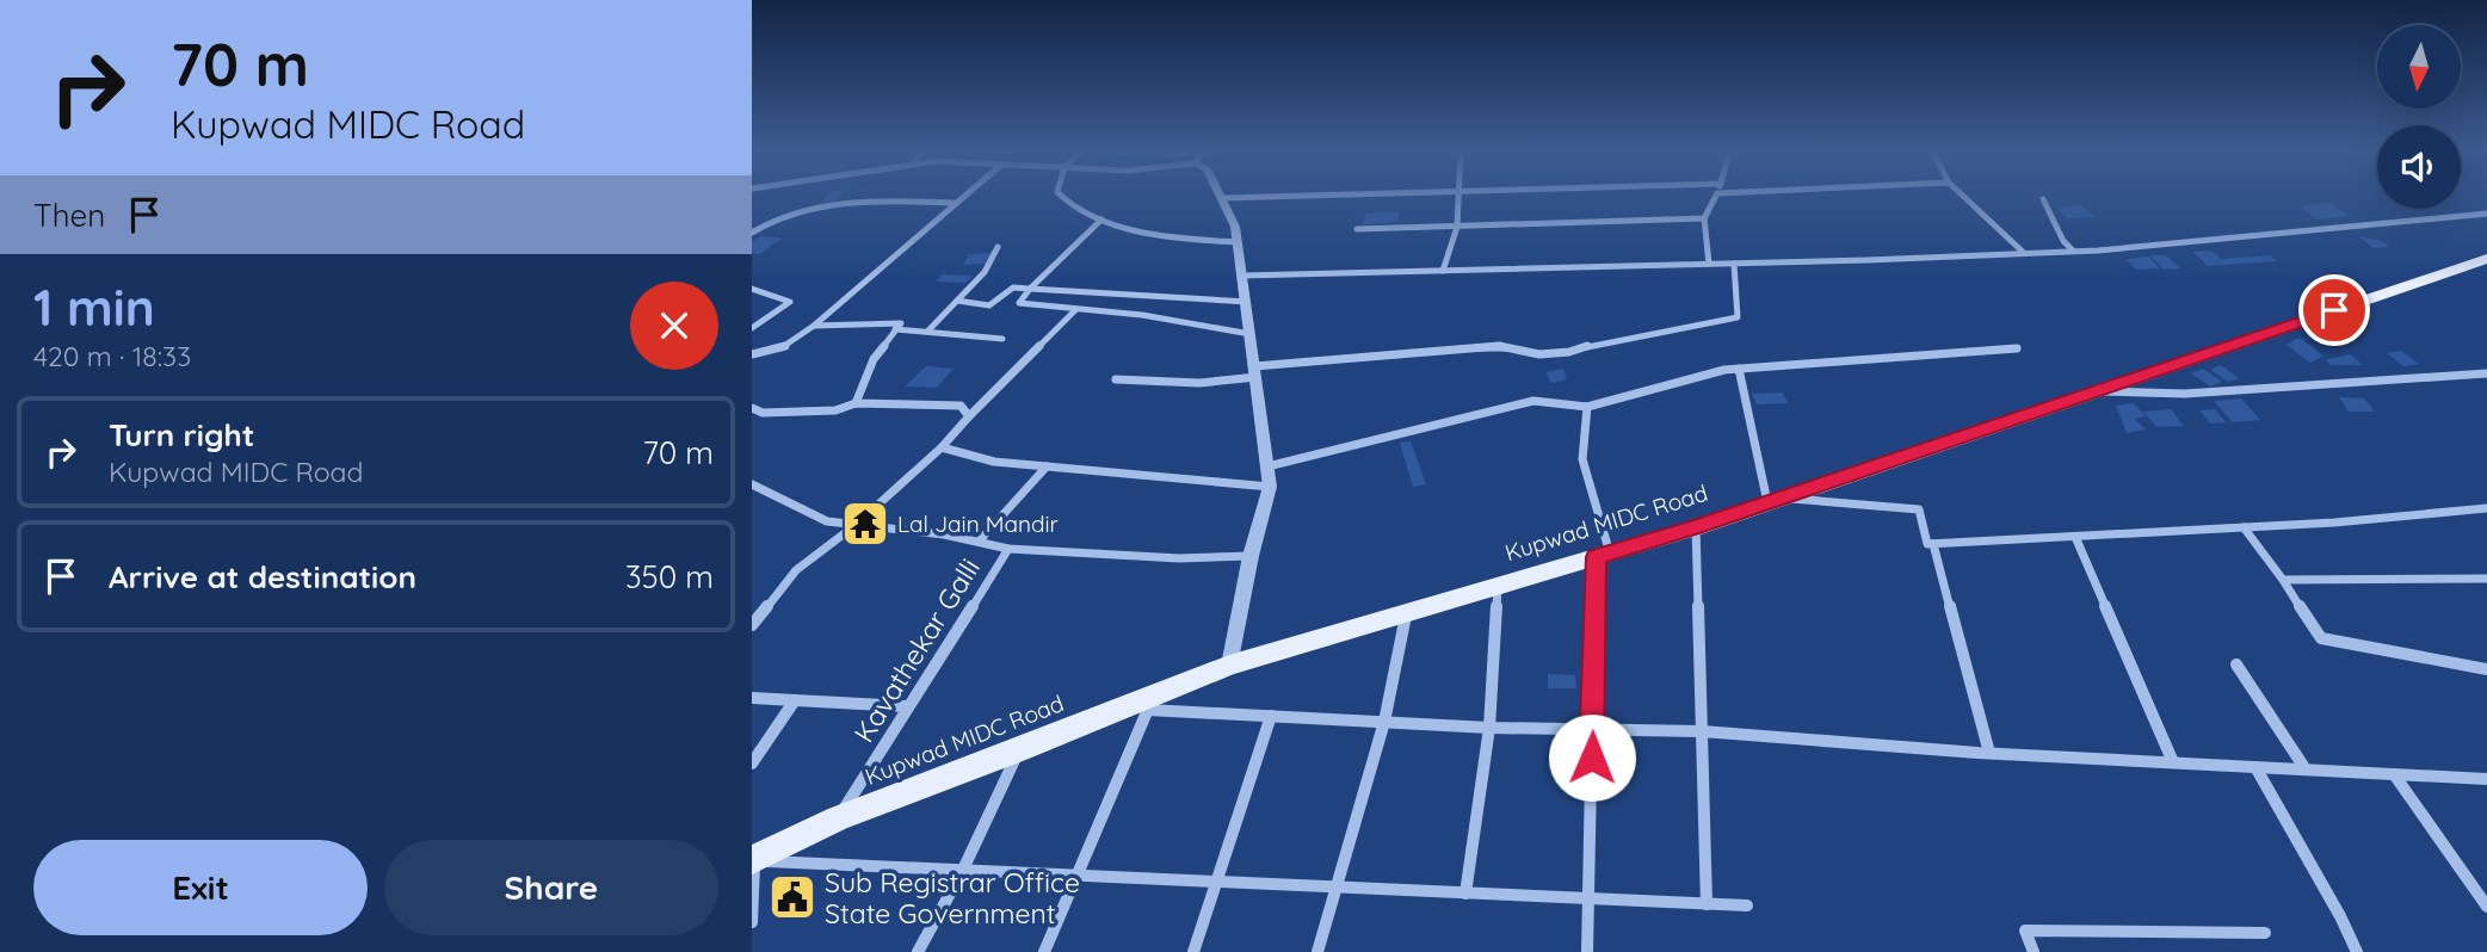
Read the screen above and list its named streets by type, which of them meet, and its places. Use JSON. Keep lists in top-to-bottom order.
{
  "streets": {
    "main road": ["Kupwad MIDC Road"],
    "street": ["Kavathekar Galli"]
  },
  "crossings": [
    ["Kupwad MIDC Road", "Kavathekar Galli"]
  ],
  "places": {
    "temple": ["Lal Jain Mandir"],
    "public building": ["Sub Registrar Office State Government"]
  },
  "north": "bottom",
  "page": {
    "turn": ["70 m", "Kupwad MIDC Road"],
    "then": "Then",
    "heading": ["1 min", "420 m · 18:33"],
    "list": [
      {
        "name": "Turn right",
        "note": "Kupwad MIDC Road",
        "value": "70 m"
      },
      {
        "name": "Arrive at destination",
        "value": "350 m"
      }
    ],
    "buttons": ["Exit", "Share"]
  }
}
